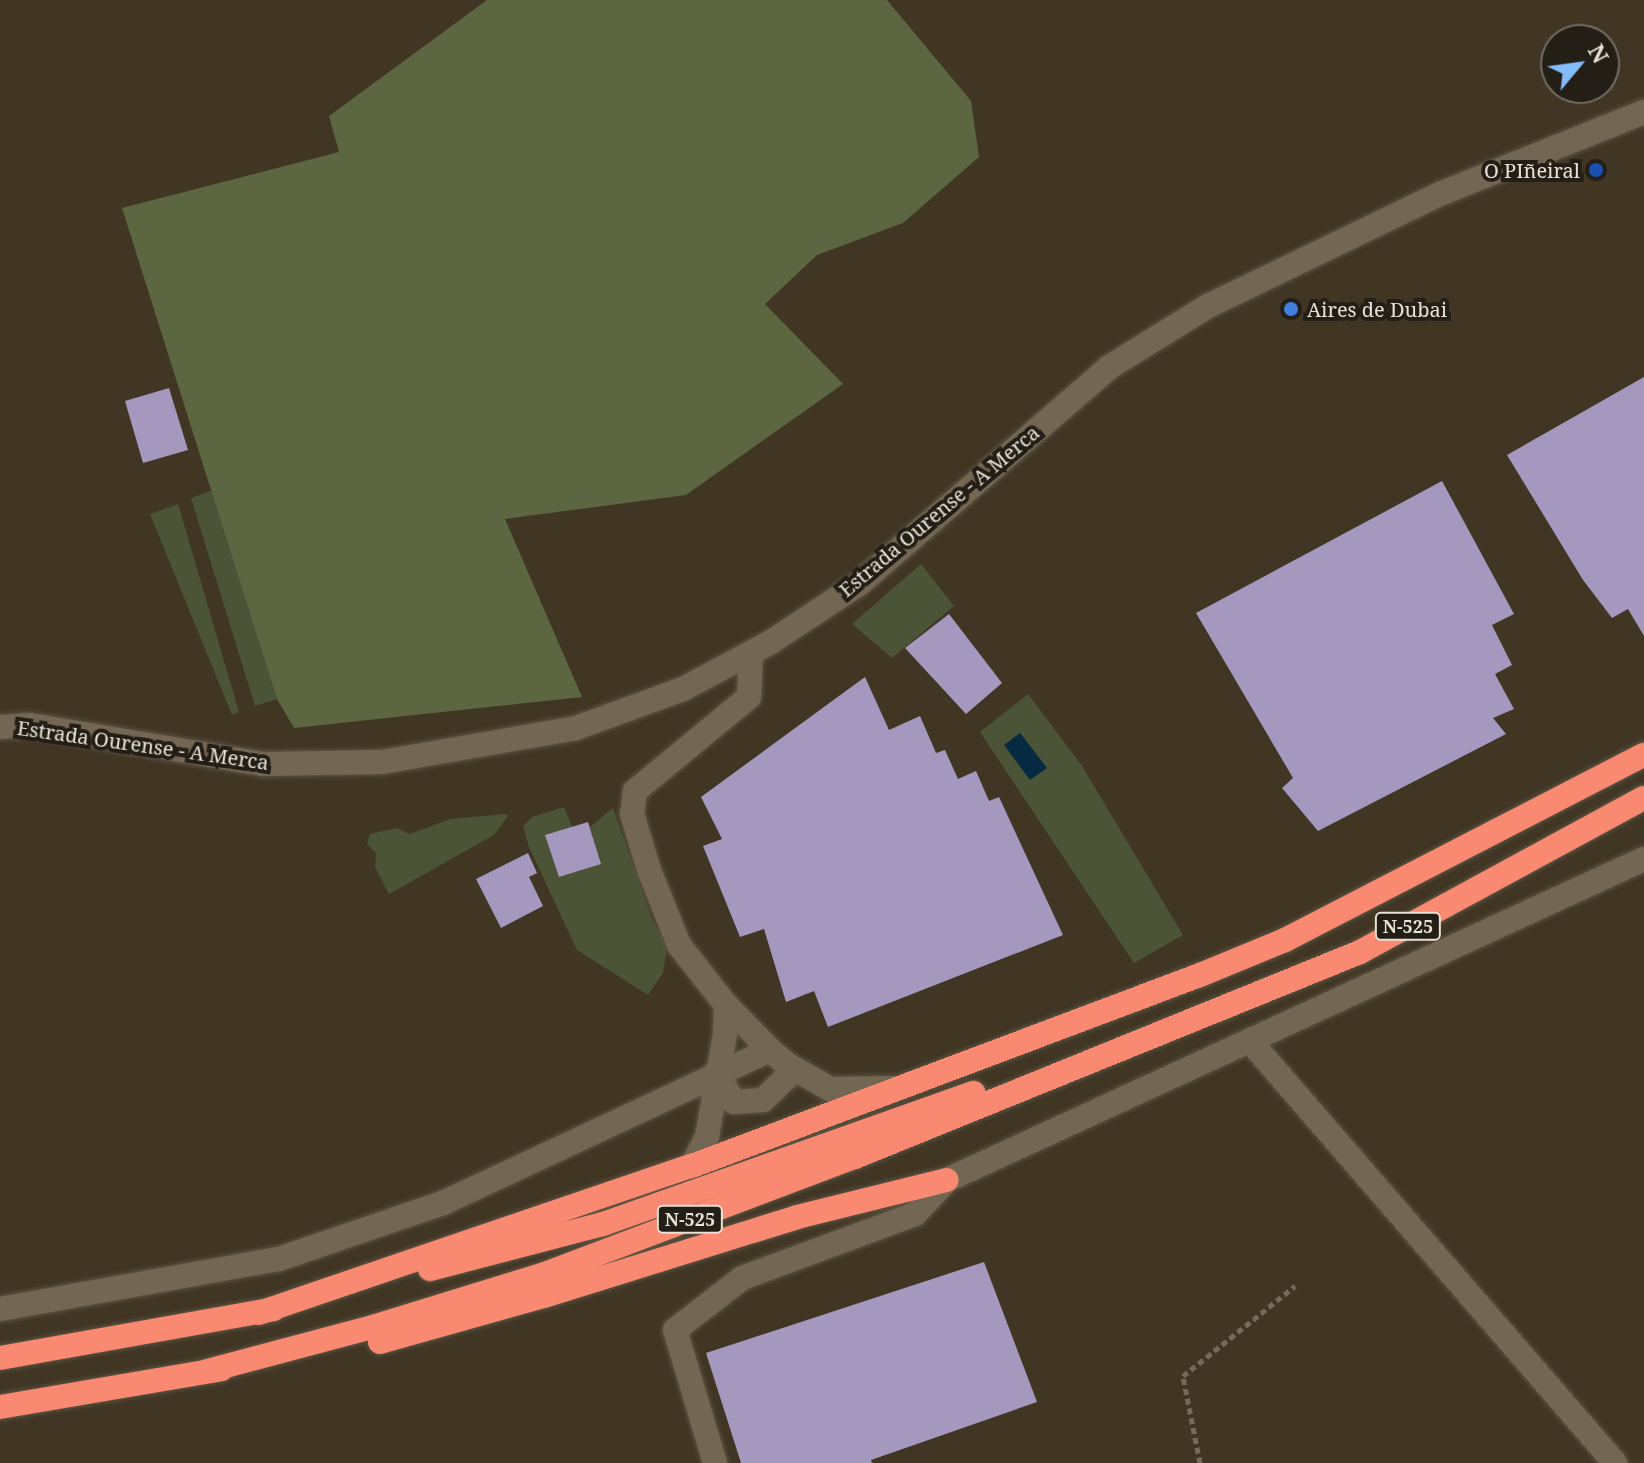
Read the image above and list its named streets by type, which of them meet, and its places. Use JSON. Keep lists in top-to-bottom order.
{
  "streets": {
    "highway": ["N-525"],
    "street": ["Estrada Ourense - A Merca"]
  },
  "places": ["O PIñeiral", "Aires de Dubai"],
  "north": "top right"
}
